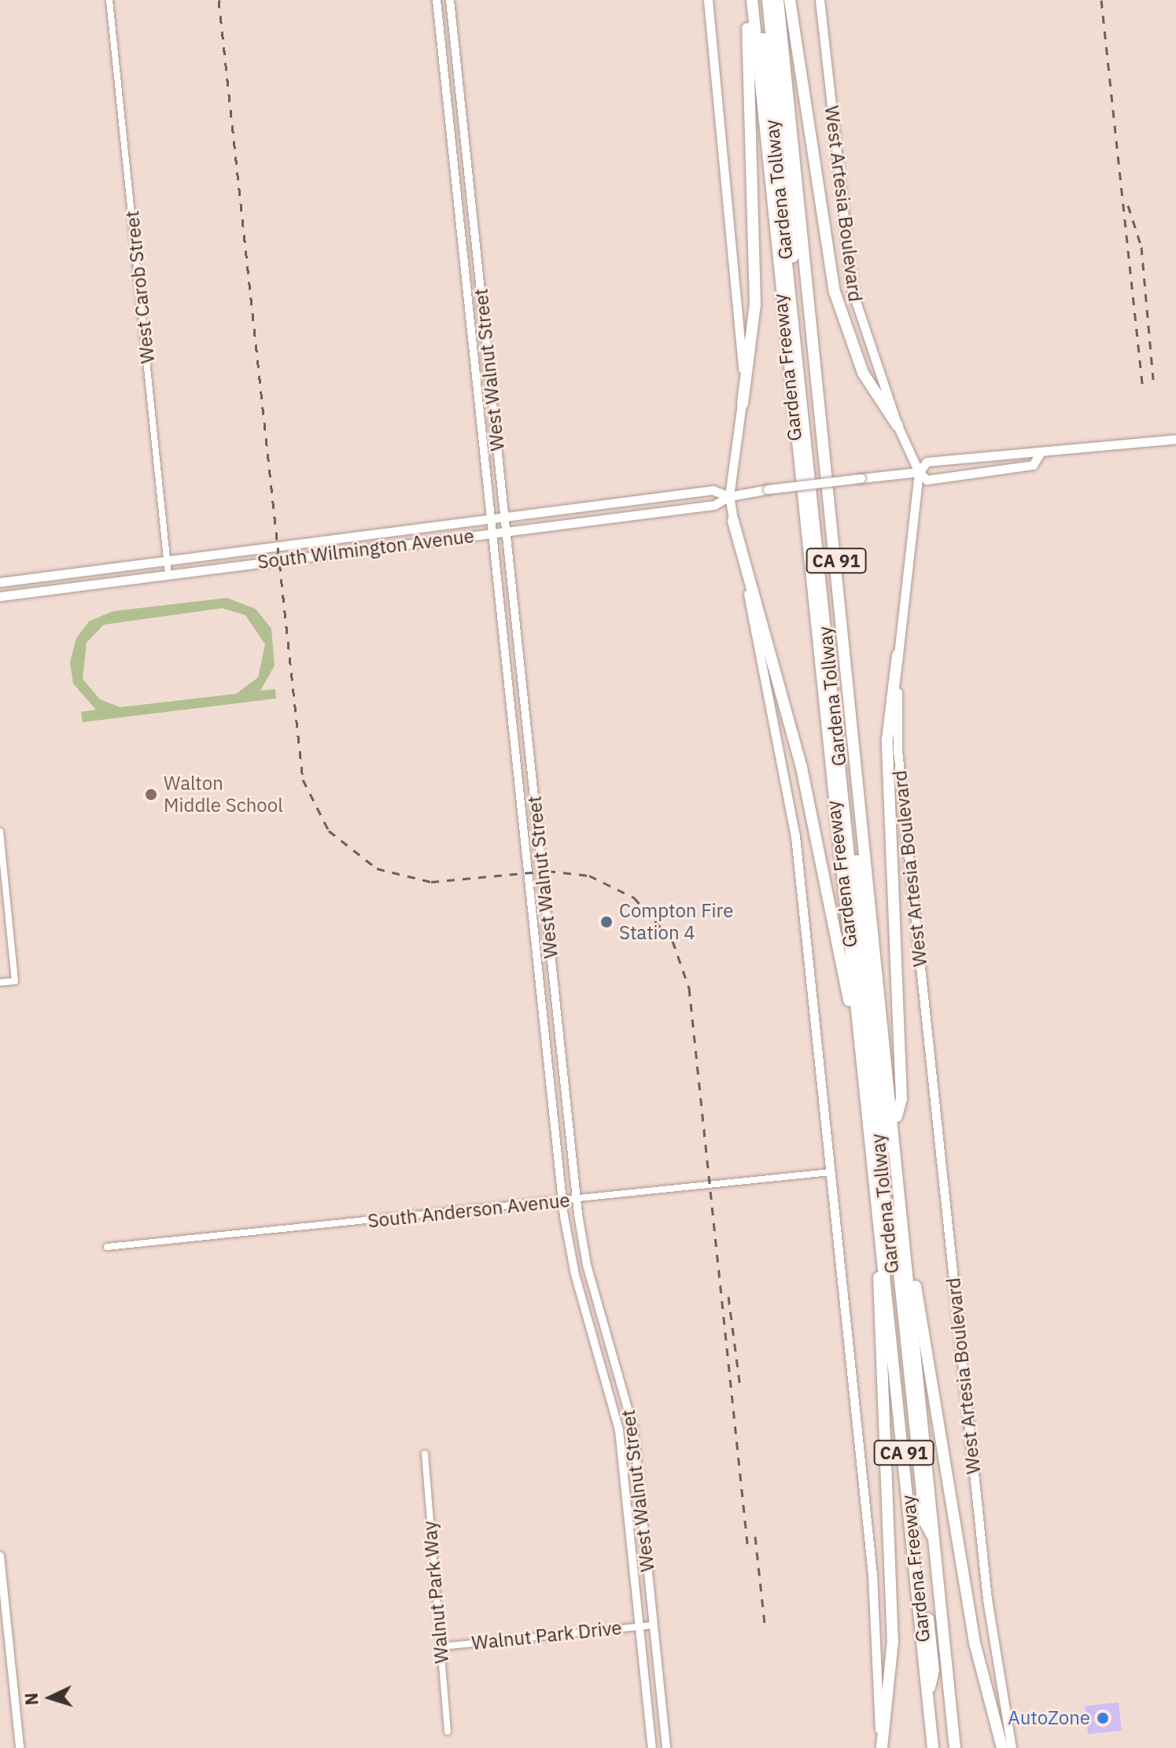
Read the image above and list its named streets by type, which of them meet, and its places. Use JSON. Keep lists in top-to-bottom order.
{
  "streets": {
    "highway": ["Gardena Tollway", "Gardena Freeway", "CA 91"],
    "main road": ["West Artesia Boulevard", "South Wilmington Avenue"],
    "street": [
      "West Carob Street",
      "West Walnut Street",
      "South Anderson Avenue",
      "Walnut Park Way",
      "Walnut Park Drive"
    ]
  },
  "crossings": [
    ["Gardena Tollway", "Gardena Freeway"],
    ["West Artesia Boulevard", "South Wilmington Avenue"],
    ["West Carob Street", "South Wilmington Avenue"],
    ["West Walnut Street", "South Wilmington Avenue"],
    ["West Walnut Street", "South Anderson Avenue"],
    ["West Walnut Street", "Walnut Park Drive"],
    ["Walnut Park Way", "Walnut Park Drive"]
  ],
  "places": ["Walton Middle School", "Compton Fire Station 4", "AutoZone"],
  "north": "left"
}
